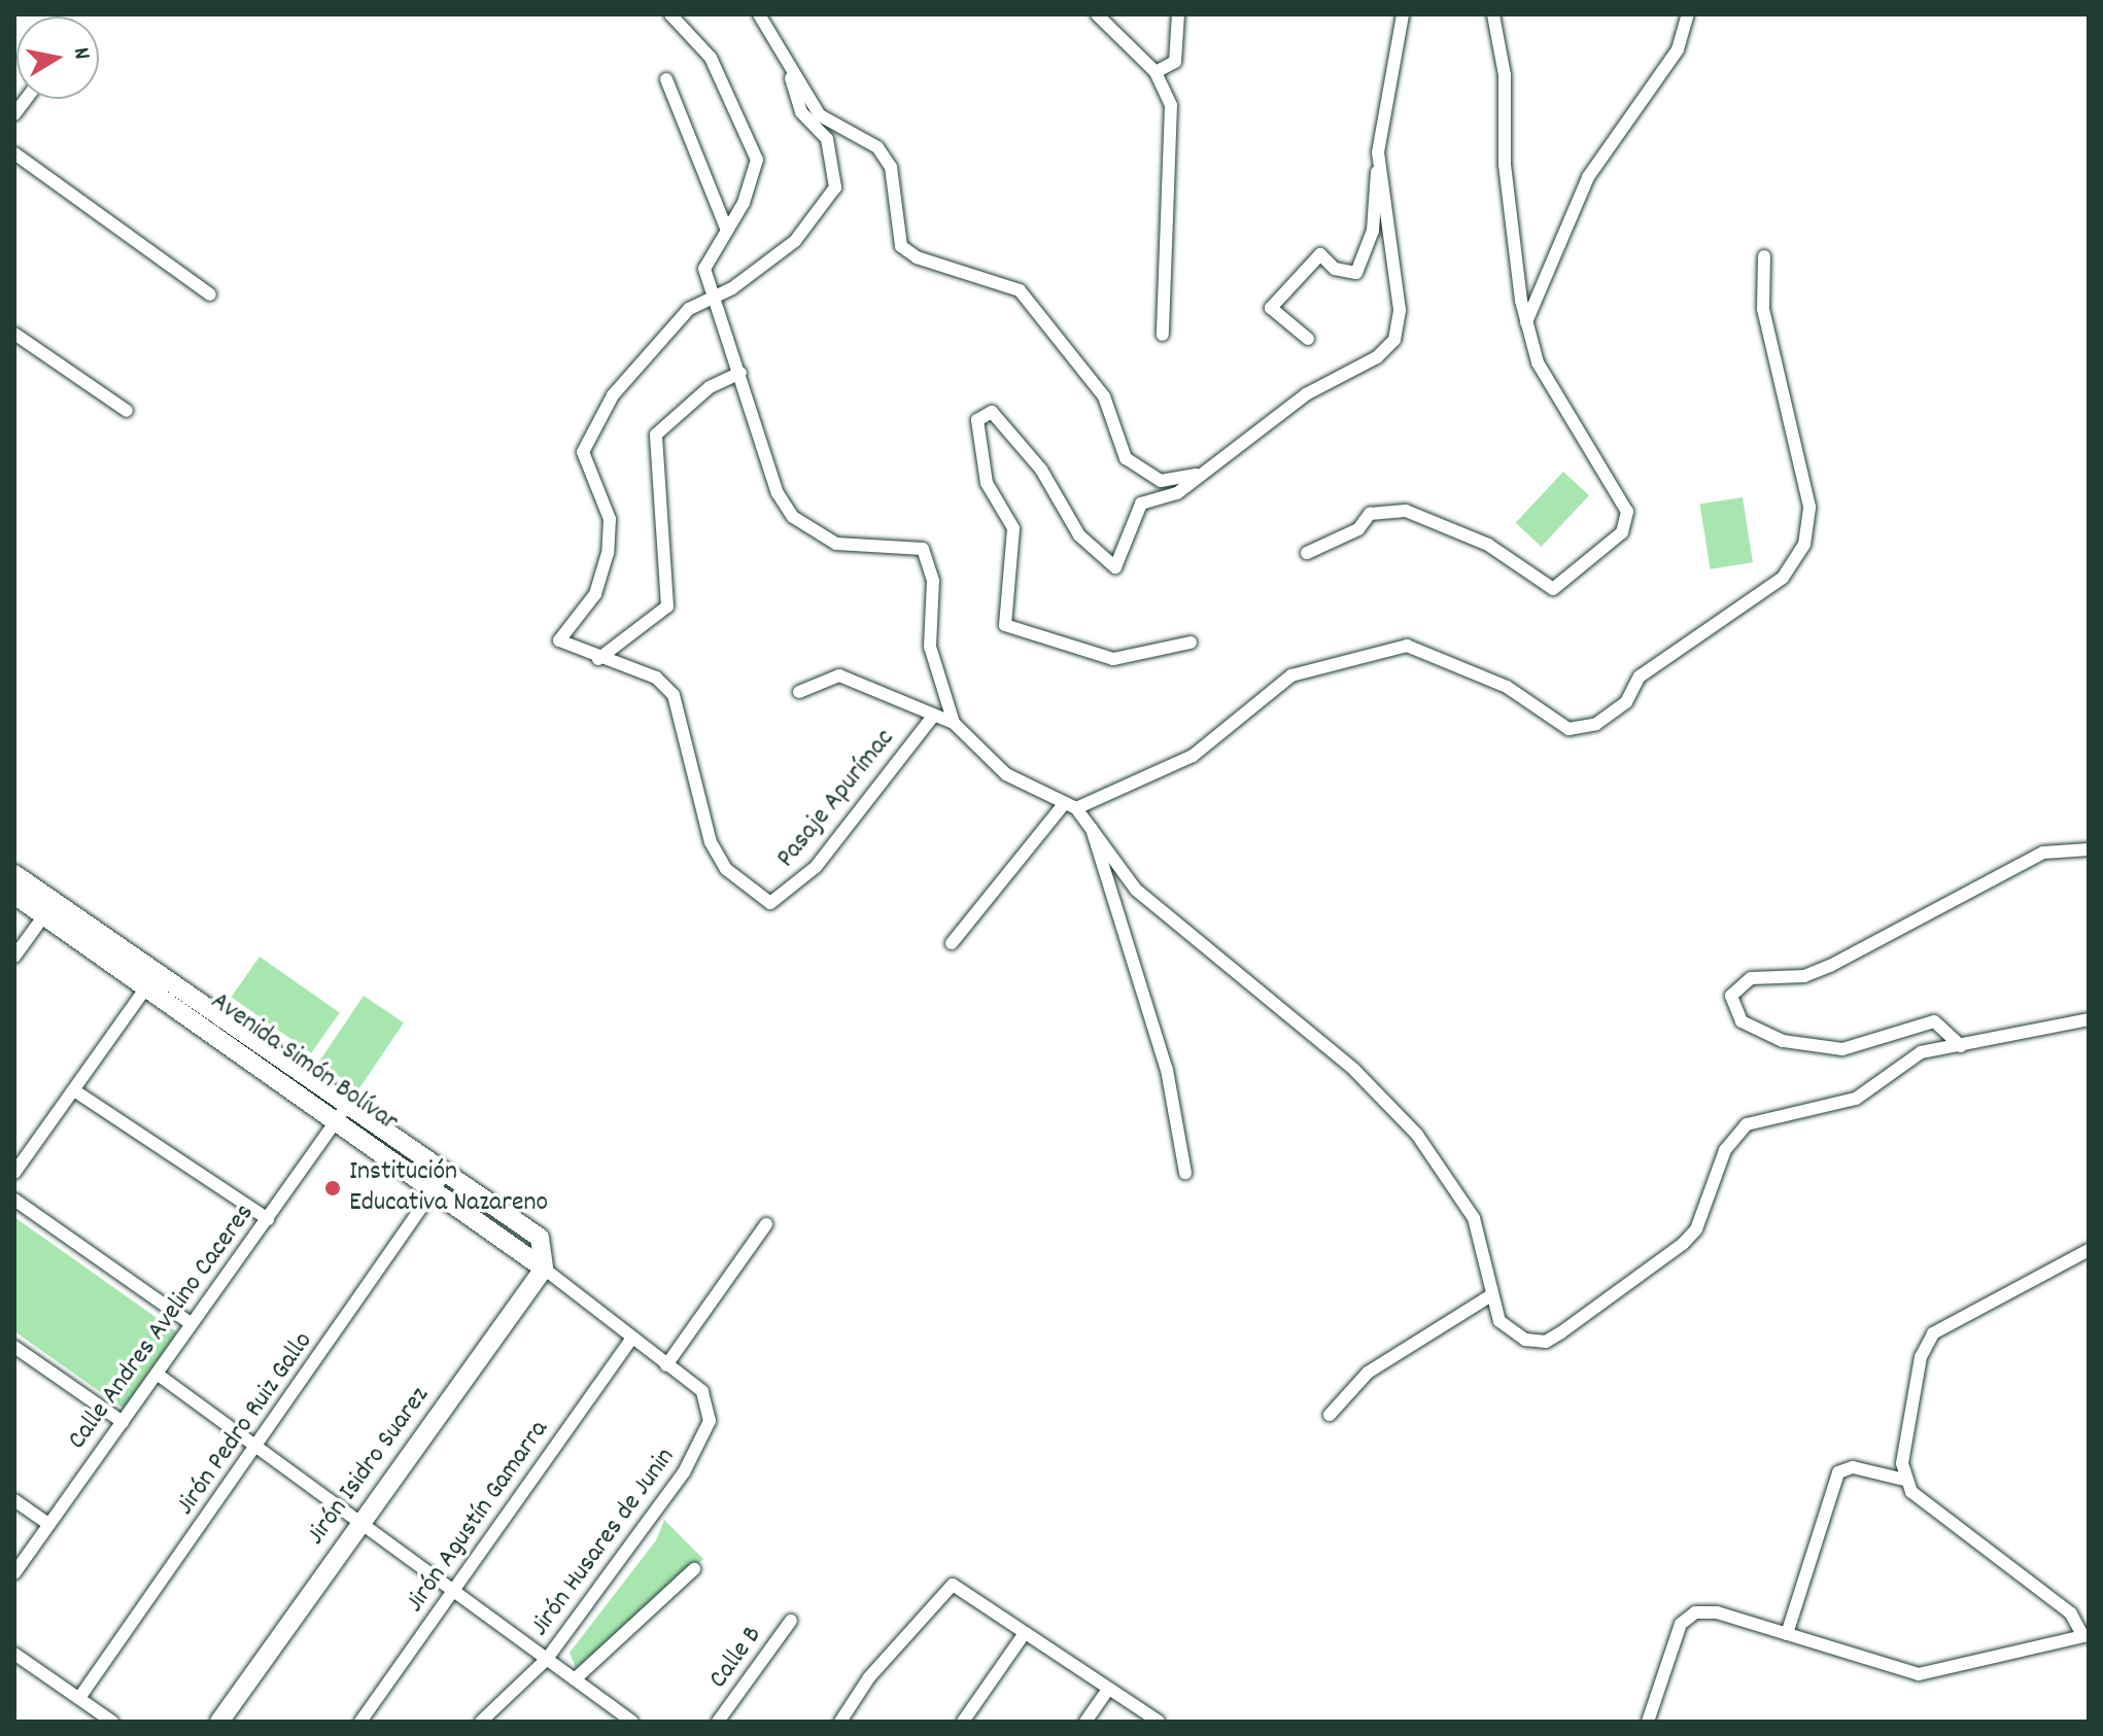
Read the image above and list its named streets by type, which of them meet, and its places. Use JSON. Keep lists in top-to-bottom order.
{
  "streets": {
    "street": [
      "Pasaje Apurímac",
      "Avenida Simón Bolívar",
      "Calle Andres Avelino Caceres",
      "Jirón Pedro Ruiz Gallo",
      "Jirón Isidro Suarez",
      "Jirón Agustín Gamarra",
      "Jirón Husares de Junin",
      "Calle B"
    ]
  },
  "crossings": [
    ["Avenida Simón Bolívar", "Calle Andres Avelino Caceres"],
    ["Avenida Simón Bolívar", "Jirón Pedro Ruiz Gallo"],
    ["Avenida Simón Bolívar", "Jirón Isidro Suarez"],
    ["Avenida Simón Bolívar", "Jirón Agustín Gamarra"],
    ["Avenida Simón Bolívar", "Jirón Husares de Junin"]
  ],
  "places": ["Institución Educativa Nazareno"],
  "north": "right"
}
